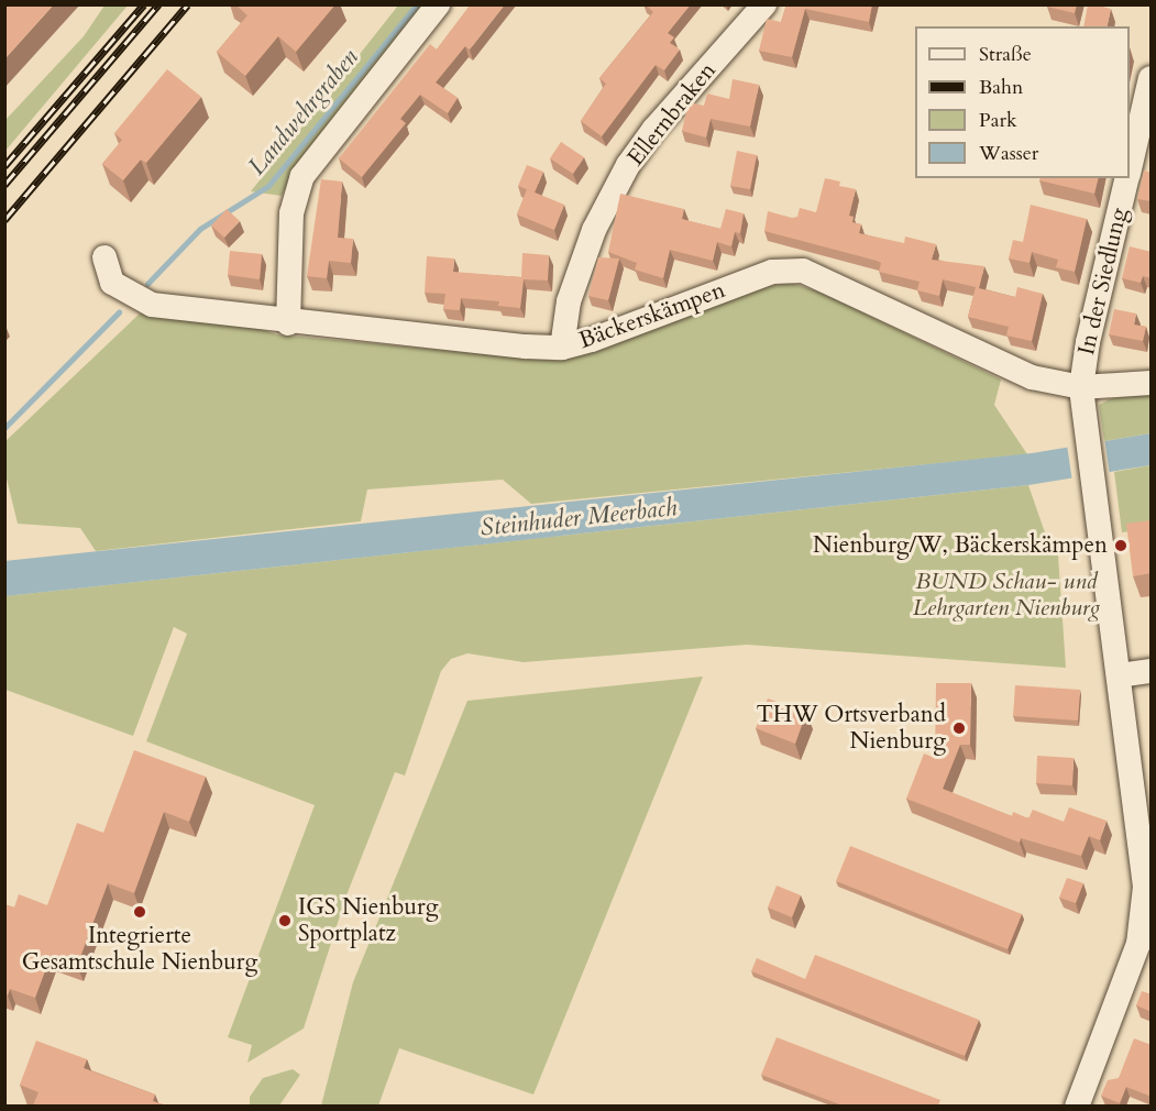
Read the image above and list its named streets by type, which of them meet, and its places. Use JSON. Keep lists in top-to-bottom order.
{
  "streets": {
    "street": ["Ellernbraken", "In der Siedlung", "Bäckerskämpen"]
  },
  "crossings": [
    ["Ellernbraken", "Bäckerskämpen"],
    ["In der Siedlung", "Bäckerskämpen"]
  ],
  "water": ["Landwehrgraben", "Steinhuder Meerbach"],
  "parks": ["BUND Schau- und Lehrgarten Nienburg"],
  "places": [
    "Nienburg/W, Bäckerskämpen",
    "THW Ortsverband Nienburg",
    "Integrierte Gesamtschule Nienburg",
    "IGS Nienburg Sportplatz"
  ],
  "legend": [
    "Straße",
    "Bahn",
    "Park",
    "Wasser"
  ]
}
